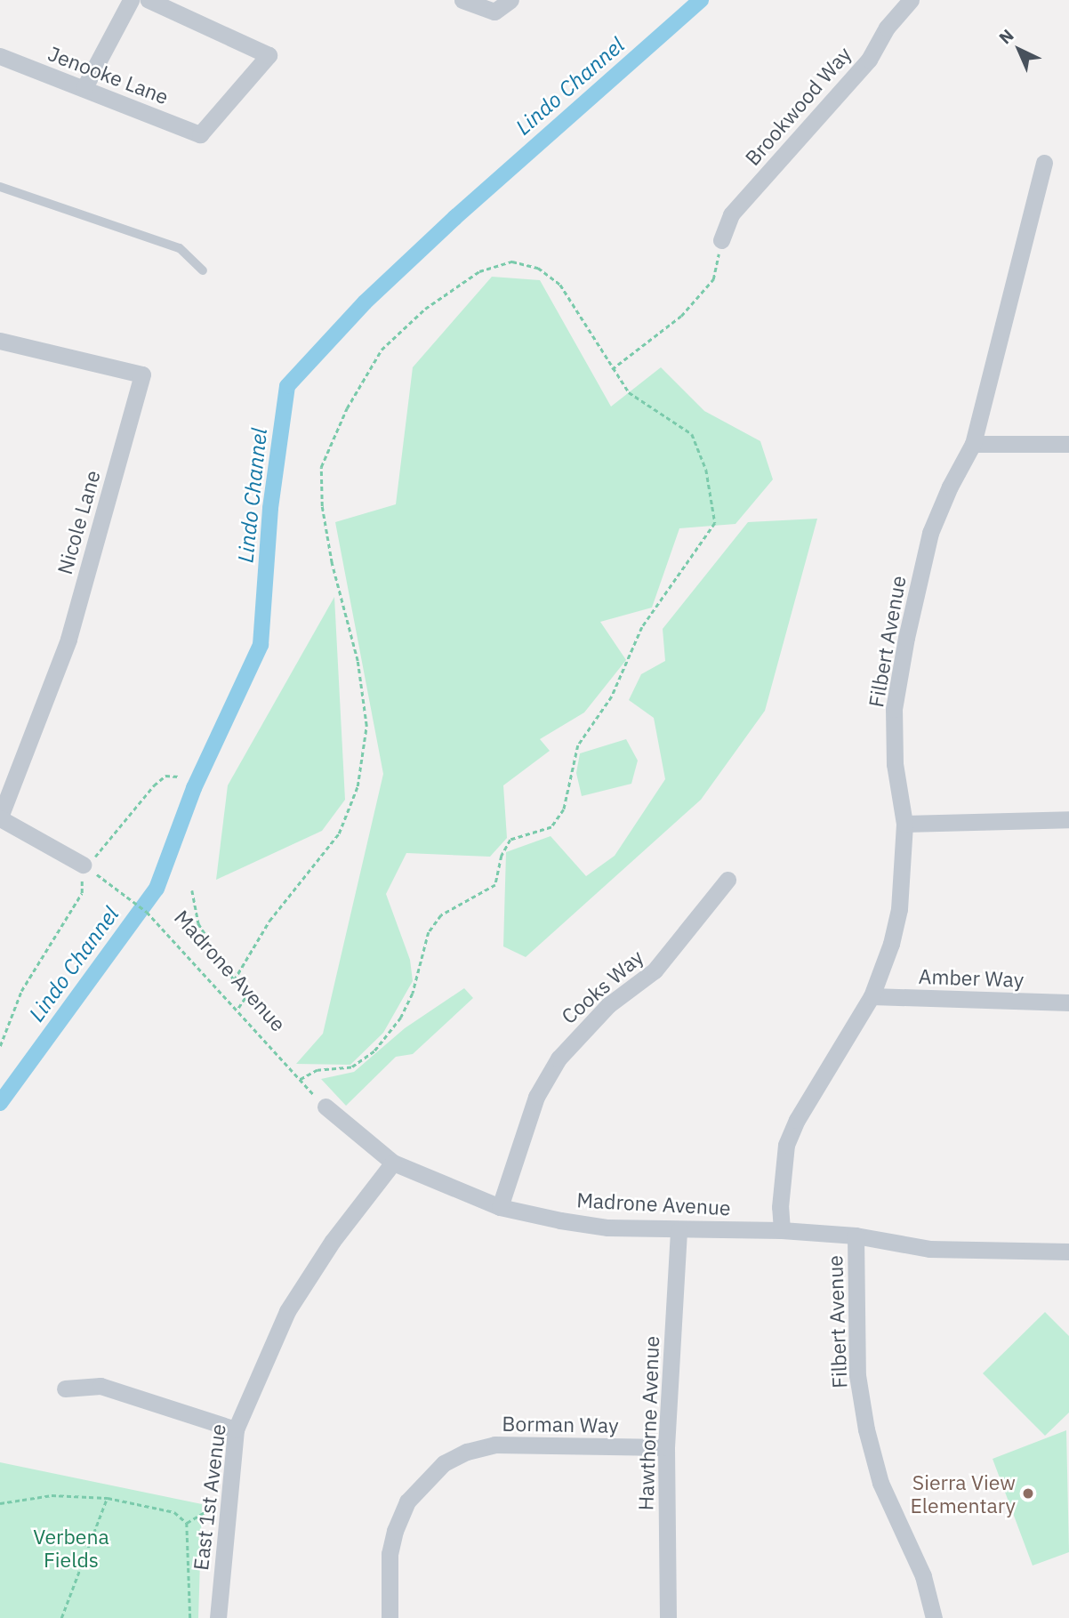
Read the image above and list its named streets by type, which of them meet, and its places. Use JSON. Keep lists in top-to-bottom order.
{
  "streets": {
    "street": [
      "Jenooke Lane",
      "Brookwood Way",
      "Nicole Lane",
      "Filbert Avenue",
      "Madrone Avenue",
      "Amber Way",
      "Cooks Way",
      "Hawthorne Avenue",
      "Borman Way",
      "East 1st Avenue"
    ]
  },
  "crossings": [
    ["Filbert Avenue", "Madrone Avenue"],
    ["Filbert Avenue", "Amber Way"],
    ["Madrone Avenue", "Cooks Way"],
    ["Madrone Avenue", "Hawthorne Avenue"],
    ["Madrone Avenue", "East 1st Avenue"],
    ["Hawthorne Avenue", "Borman Way"]
  ],
  "water": ["Lindo Channel"],
  "parks": ["Verbena Fields"],
  "places": ["Sierra View Elementary"],
  "north": "top left"
}
